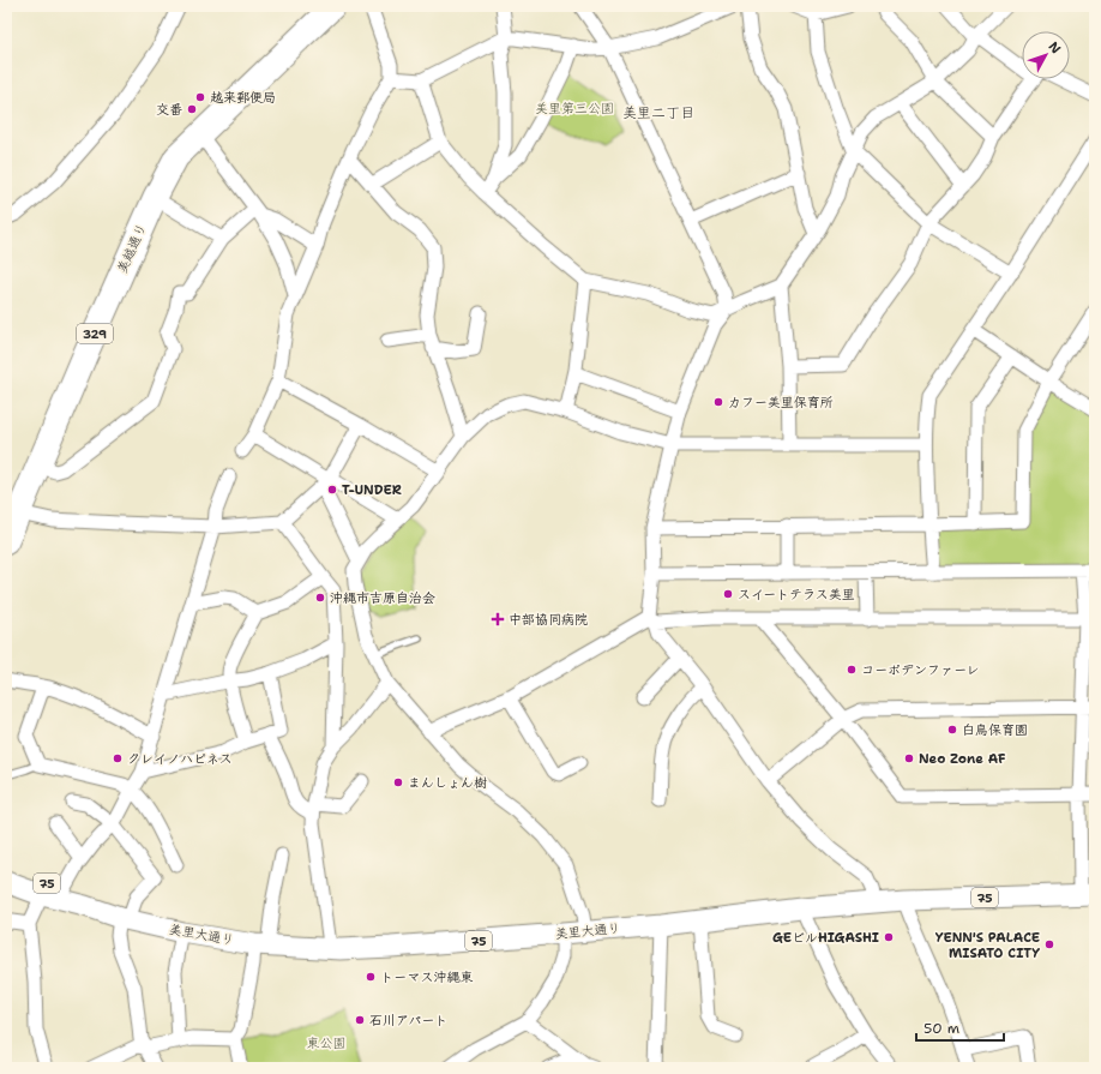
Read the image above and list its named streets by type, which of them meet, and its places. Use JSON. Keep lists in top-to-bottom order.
{
  "streets": {
    "highway": ["美越通り", "329"],
    "main road": ["75", "美里大通り"]
  },
  "districts": ["美里二丁目"],
  "parks": ["美里第三公園", "東公園"],
  "places": {
    "other": [
      "越来郵便局",
      "交番",
      "カフー美里保育所",
      "T-UNDER",
      "スイートテラス美里",
      "沖縄市吉原自治会",
      "コーポデンファーレ",
      "白鳥保育園",
      "クレイノハピネス",
      "Neo Zone AF",
      "まんしょん樹",
      "GEビルHIGASHI",
      "YENN'S PALACE MISATO CITY",
      "トーマス沖縄東",
      "石川アパート"
    ],
    "health": ["中部協同病院"]
  },
  "scale_bar": "50 m",
  "north": "top right"
}
